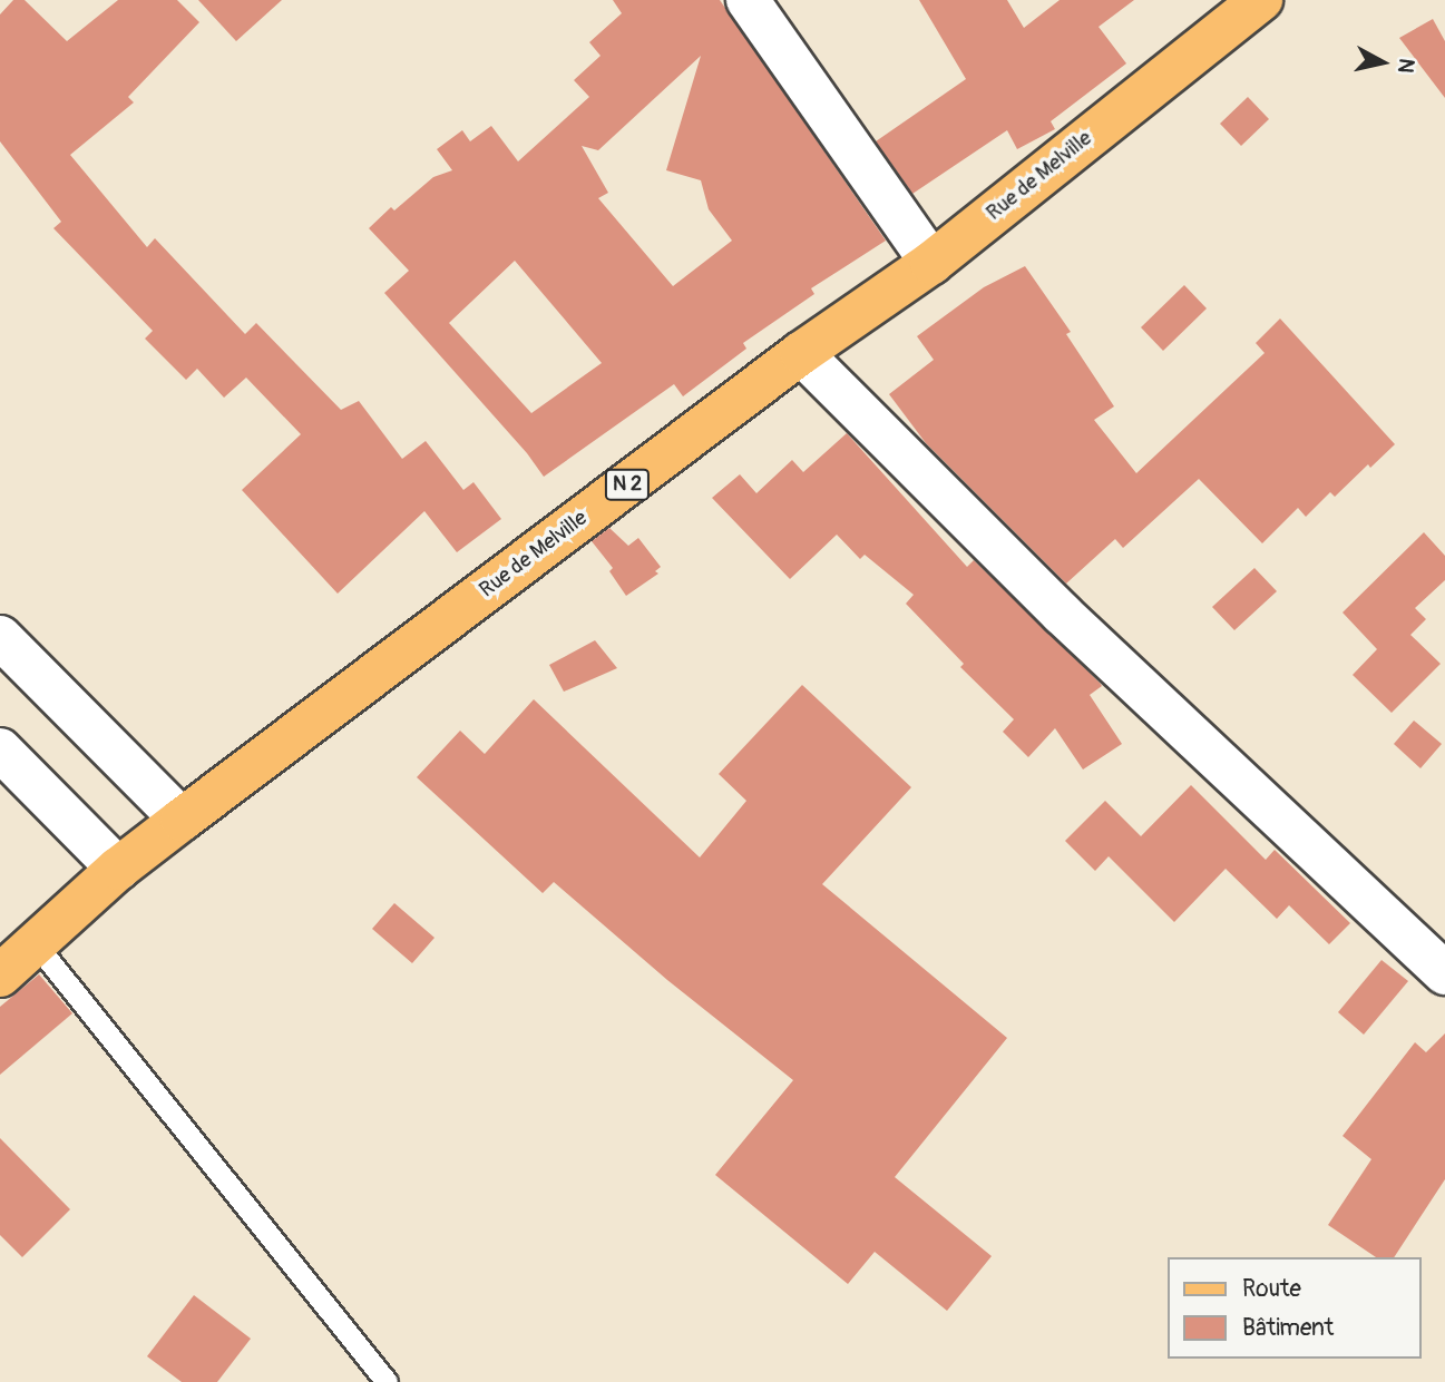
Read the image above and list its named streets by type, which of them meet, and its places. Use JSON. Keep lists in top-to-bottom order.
{
  "streets": {
    "main road": ["Rue de Melville", "N 2"]
  },
  "legend": ["Route", "Bâtiment"],
  "north": "right"
}
